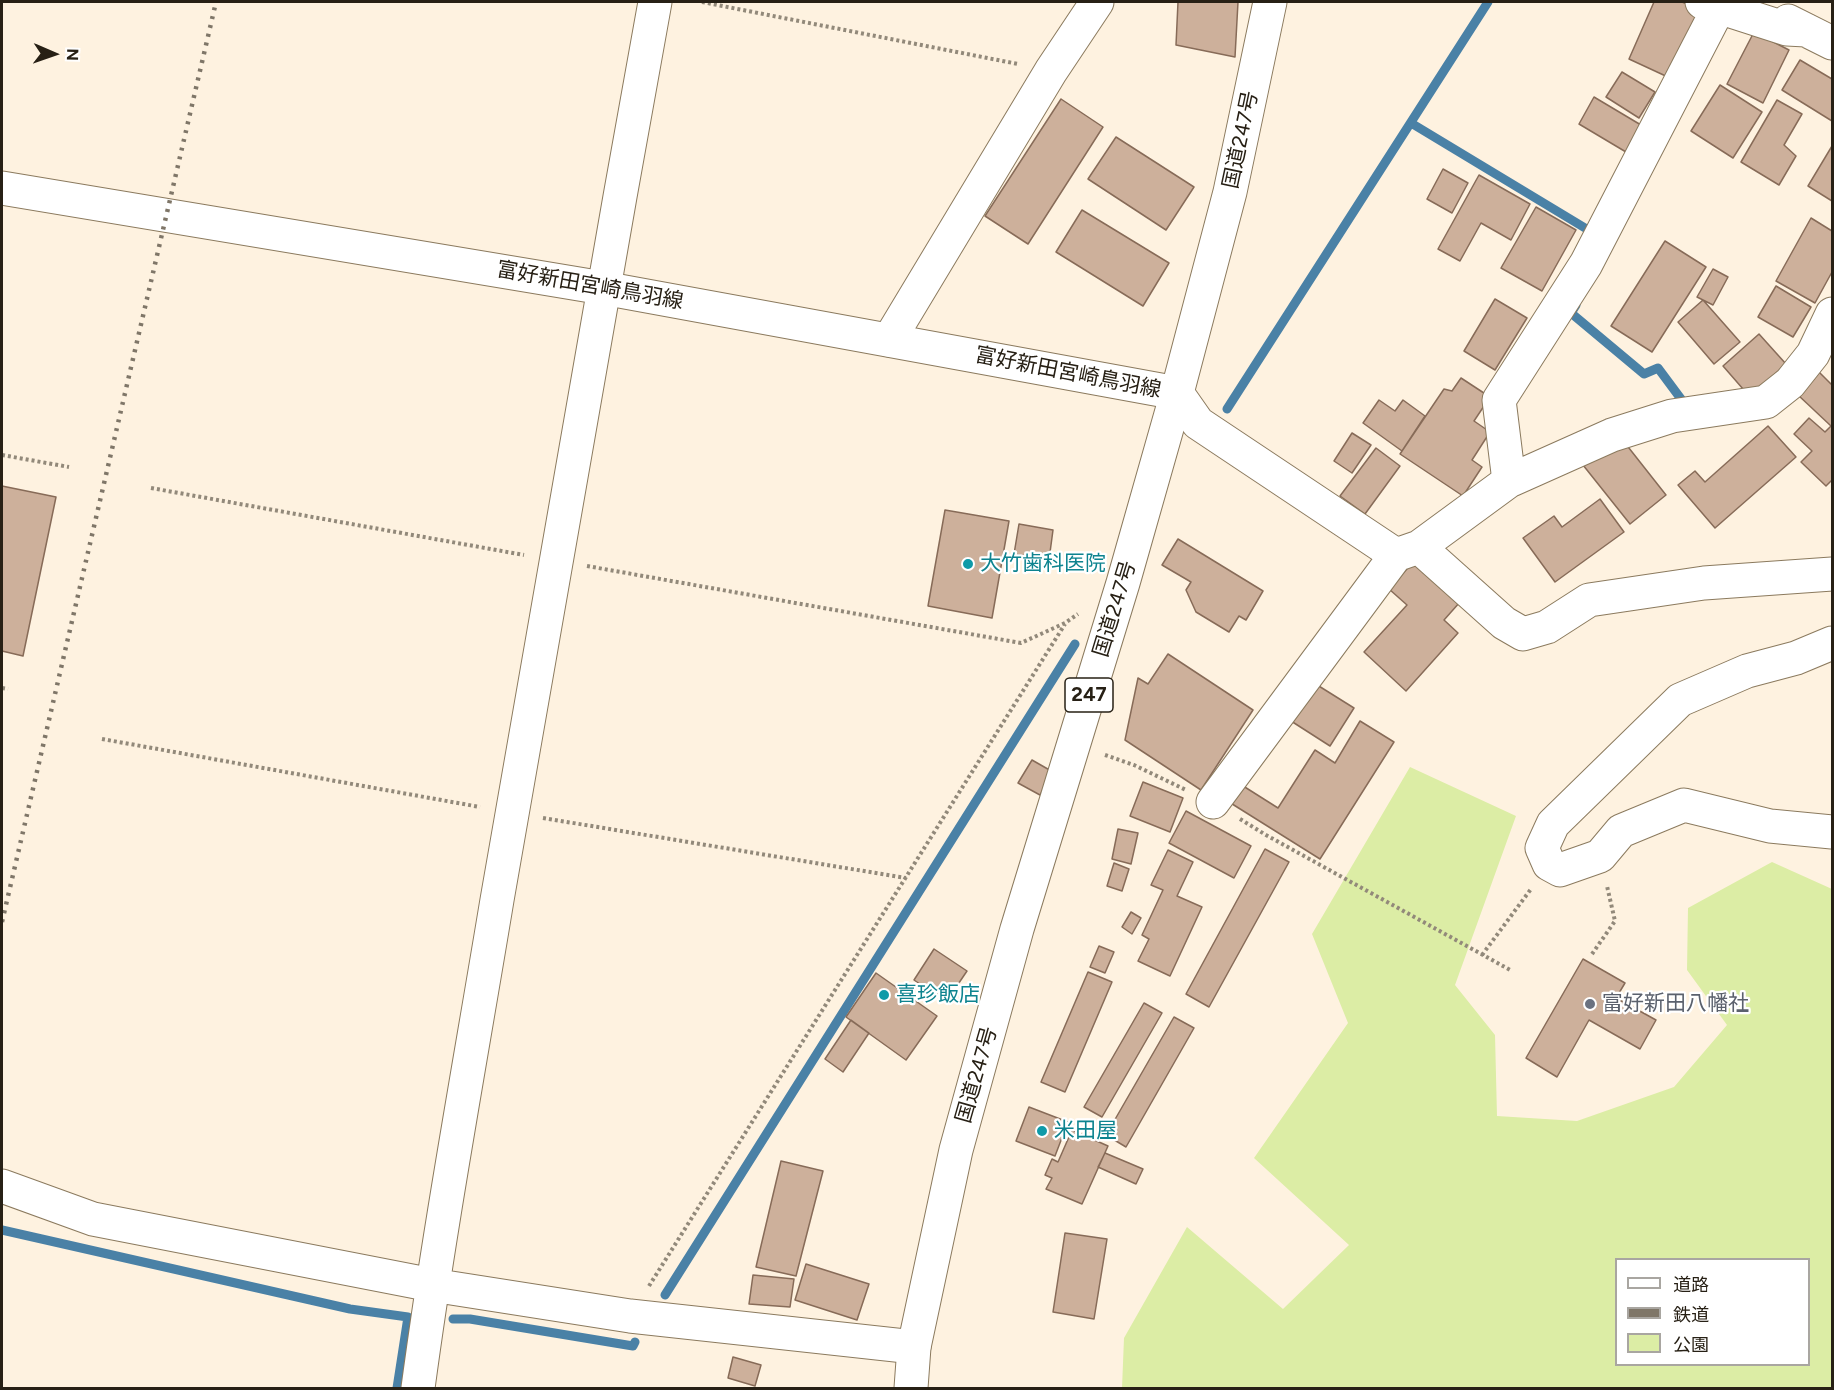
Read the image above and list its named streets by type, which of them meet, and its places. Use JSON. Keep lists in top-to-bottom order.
{
  "streets": {
    "main road": ["国道247号", "富好新田宮崎鳥羽線", "247"]
  },
  "crossings": [
    ["国道247号", "富好新田宮崎鳥羽線"]
  ],
  "places": [
    "大竹歯科医院",
    "喜珍飯店",
    "富好新田八幡社",
    "米田屋"
  ],
  "legend": ["道路", "鉄道", "公園"],
  "north": "right"
}
